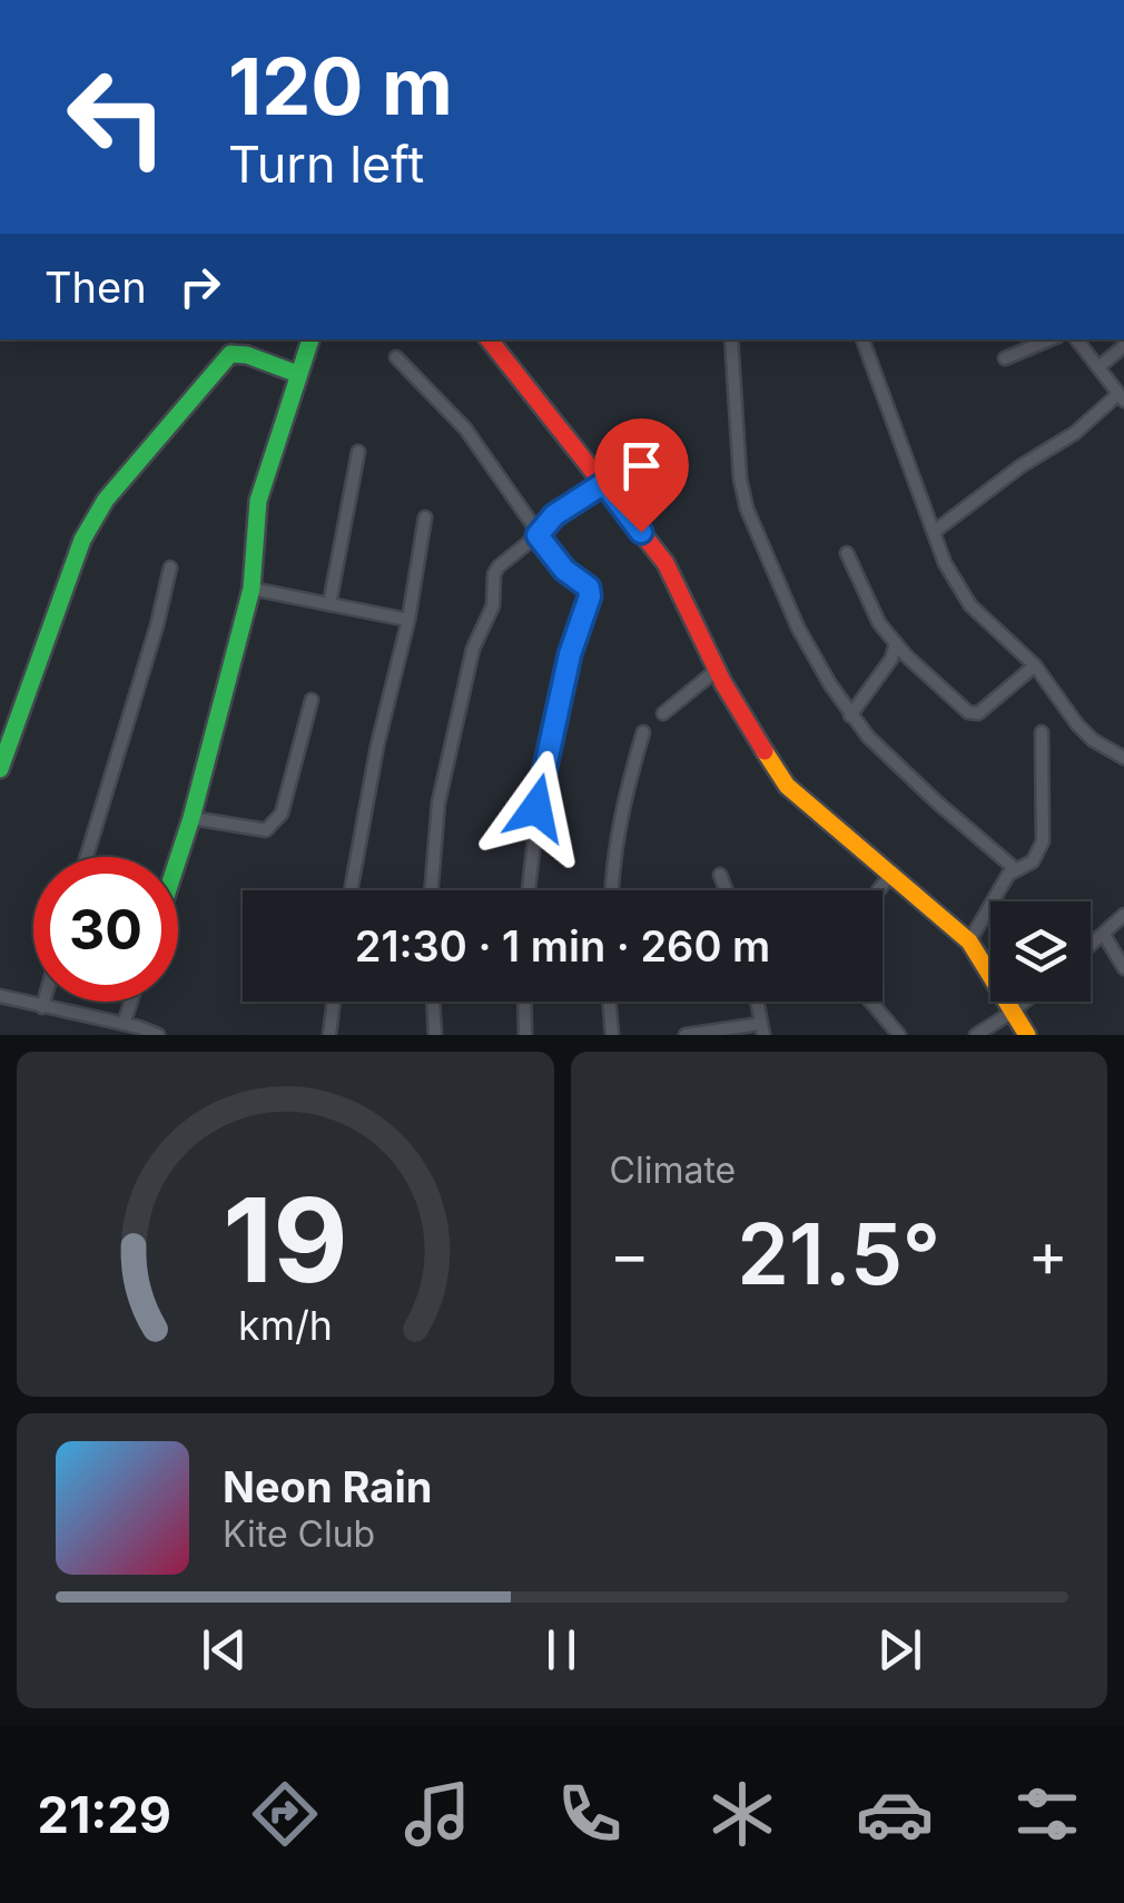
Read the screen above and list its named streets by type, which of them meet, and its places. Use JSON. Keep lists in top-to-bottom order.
{
  "page": {
    "turn": ["120 m", "Turn left"],
    "then": "Then",
    "limit": "30",
    "trip": "21:30 · 1 min · 260 m",
    "tile": "Climate",
    "heat": ["−", "21.5°", "+"],
    "song": ["Neon Rain", "Kite Club"],
    "tabs": "21:29",
    "gauge": ["19", "km/h"]
  }
}
